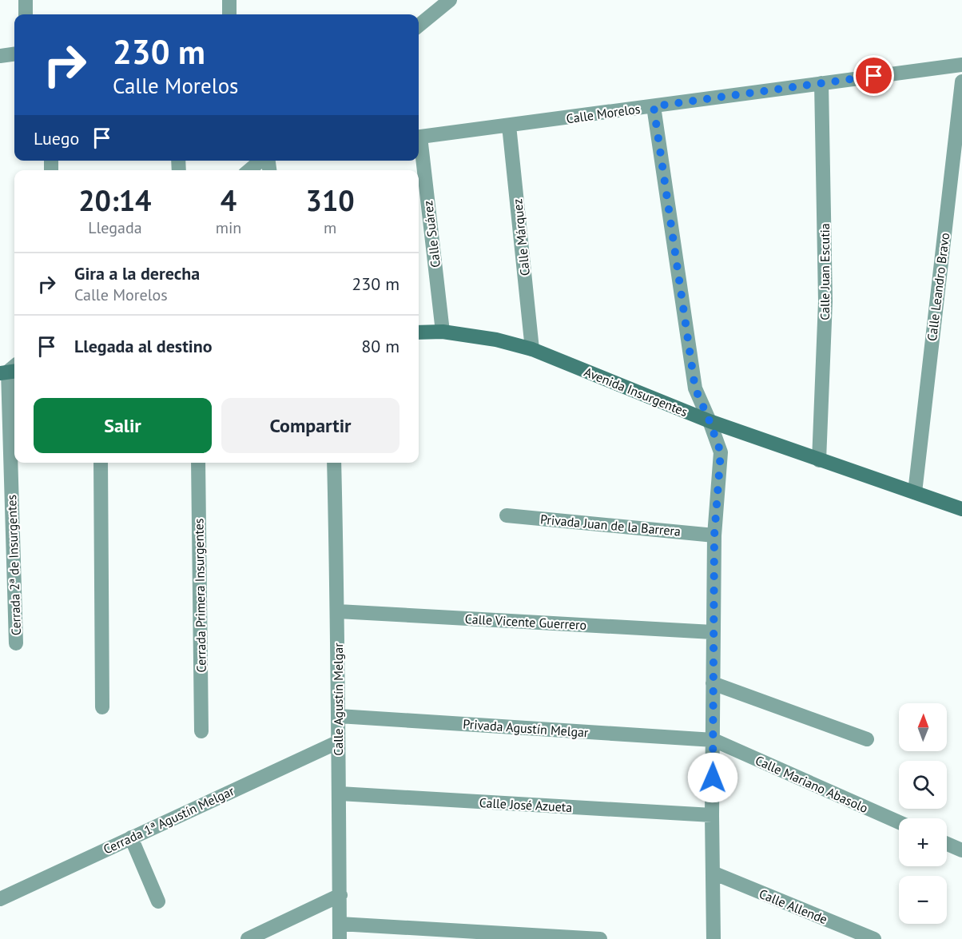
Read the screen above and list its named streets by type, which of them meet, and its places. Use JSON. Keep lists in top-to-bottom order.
{
  "streets": {
    "street": [
      "Calle Morelos",
      "Calle Suárez",
      "Calle Márquez",
      "Calle Juan Escutia",
      "Calle Leandro Bravo",
      "Avenida Insurgentes",
      "Privada Juan de la Barrera",
      "Cerrada 2ª de Insurgentes",
      "Cerrada Primera Insurgentes",
      "Calle Vicente Guerrero",
      "Calle Agustín Melgar",
      "Privada Agustín Melgar",
      "Calle Mariano Abasolo",
      "Calle José Azueta",
      "Cerrada 1ª Agustín Melgar",
      "Calle Allende"
    ]
  },
  "crossings": [
    ["Calle Morelos", "Calle Márquez"],
    ["Calle Morelos", "Calle Juan Escutia"],
    ["Calle Suárez", "Avenida Insurgentes"],
    ["Calle Márquez", "Avenida Insurgentes"],
    ["Calle Juan Escutia", "Avenida Insurgentes"],
    ["Calle Leandro Bravo", "Avenida Insurgentes"],
    ["Calle Vicente Guerrero", "Calle Agustín Melgar"],
    ["Calle Agustín Melgar", "Privada Agustín Melgar"],
    ["Calle Agustín Melgar", "Calle José Azueta"],
    ["Calle Agustín Melgar", "Cerrada 1ª Agustín Melgar"],
    ["Privada Agustín Melgar", "Calle Mariano Abasolo"]
  ],
  "north": "top",
  "page": {
    "turn": ["230 m", "Calle Morelos"],
    "then": "Luego",
    "eta": [
      "20:14",
      "Llegada",
      "4",
      "min",
      "310",
      "m"
    ],
    "list": [
      {
        "name": "Gira a la derecha",
        "note": "Calle Morelos",
        "value": "230 m"
      },
      {
        "name": "Llegada al destino",
        "value": "80 m"
      }
    ],
    "buttons": ["Salir", "Compartir"],
    "map_buttons": ["+", "−"]
  }
}
